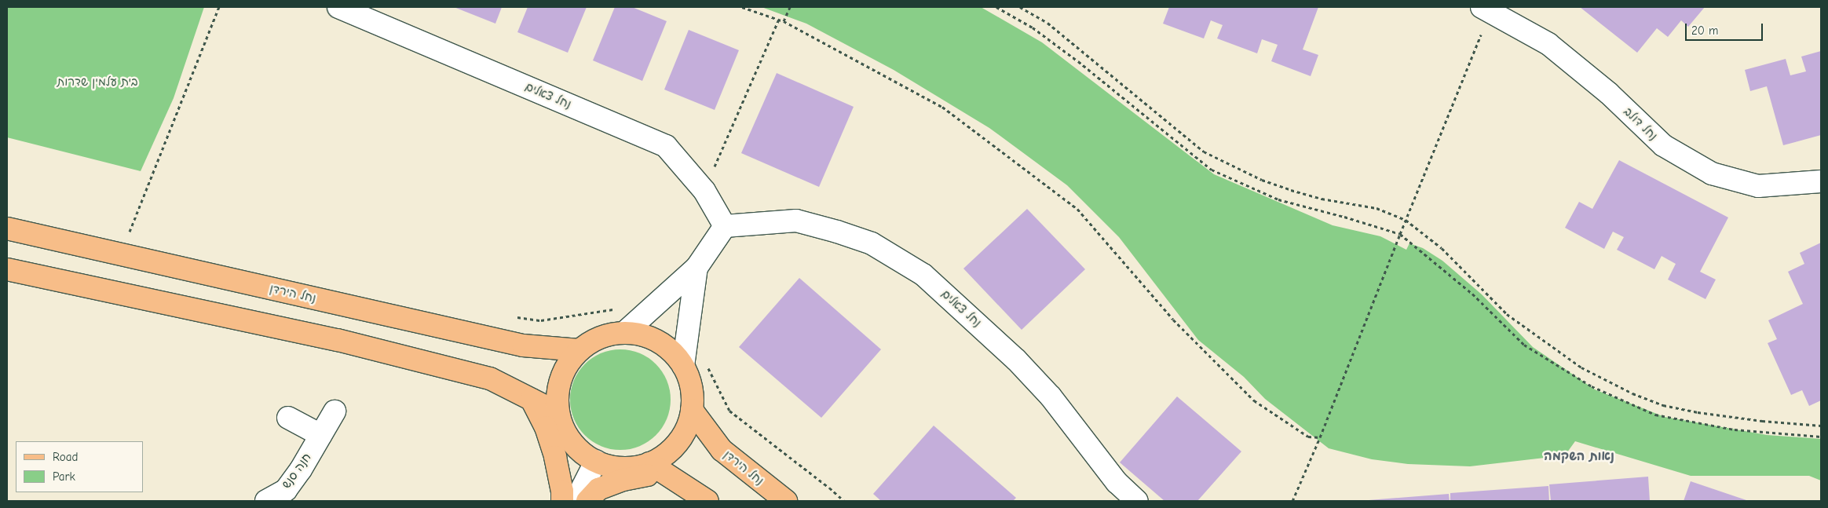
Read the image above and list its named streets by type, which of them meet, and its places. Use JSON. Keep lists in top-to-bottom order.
{
  "streets": {
    "main road": ["נחל הירדן"],
    "street": ["נחל צאלים", "נחל דולב", "חנה סנש"]
  },
  "districts": ["נאות השקמה"],
  "parks": ["בית עלמין שדרות"],
  "legend": ["Road", "Park"],
  "scale_bar": "20 m"
}
